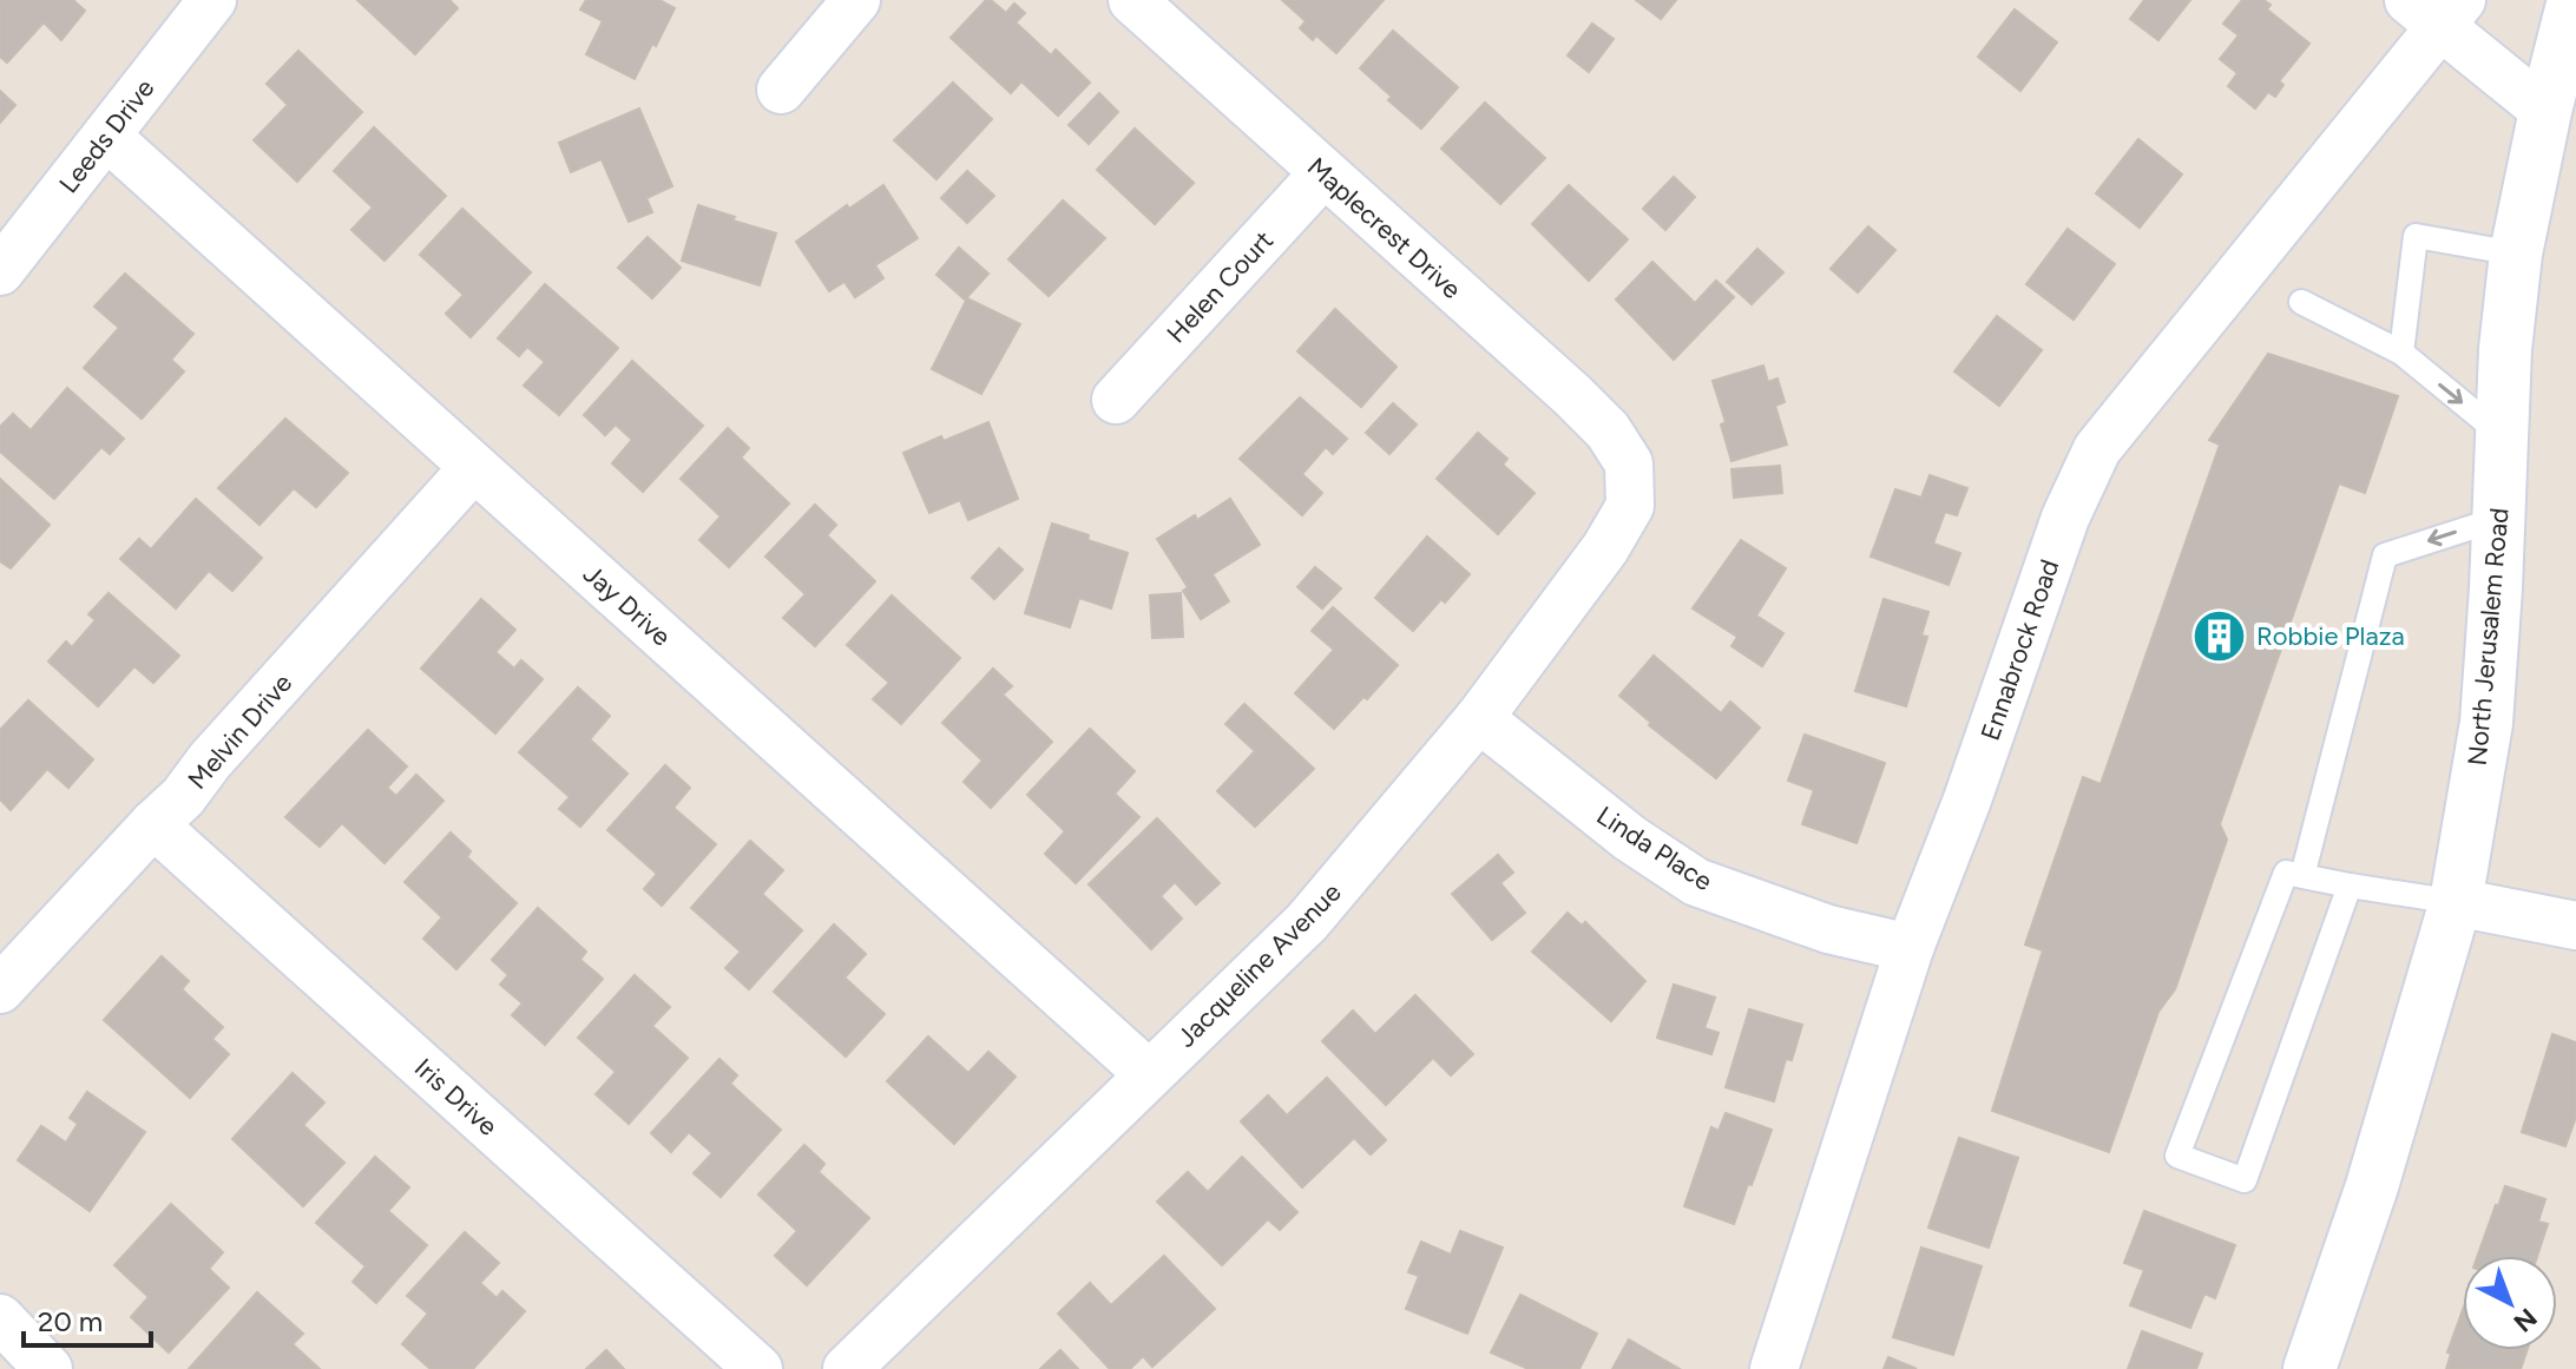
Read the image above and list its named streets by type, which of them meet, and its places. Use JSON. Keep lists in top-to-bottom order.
{
  "streets": {
    "main road": ["North Jerusalem Road"],
    "street": [
      "Leeds Drive",
      "Maplecrest Drive",
      "Helen Court",
      "Jay Drive",
      "Ennabrock Road",
      "Melvin Drive",
      "Linda Place",
      "Jacqueline Avenue",
      "Iris Drive"
    ]
  },
  "crossings": [
    ["Leeds Drive", "Jay Drive"],
    ["Maplecrest Drive", "Helen Court"],
    ["Maplecrest Drive", "Jacqueline Avenue"],
    ["Jay Drive", "Melvin Drive"],
    ["Jay Drive", "Jacqueline Avenue"],
    ["North Jerusalem Road", "Ennabrock Road"],
    ["Ennabrock Road", "Linda Place"],
    ["Melvin Drive", "Iris Drive"],
    ["Linda Place", "Jacqueline Avenue"]
  ],
  "places": {
    "building": ["Robbie Plaza"]
  },
  "scale_bar": "20 m",
  "north": "bottom right"
}
